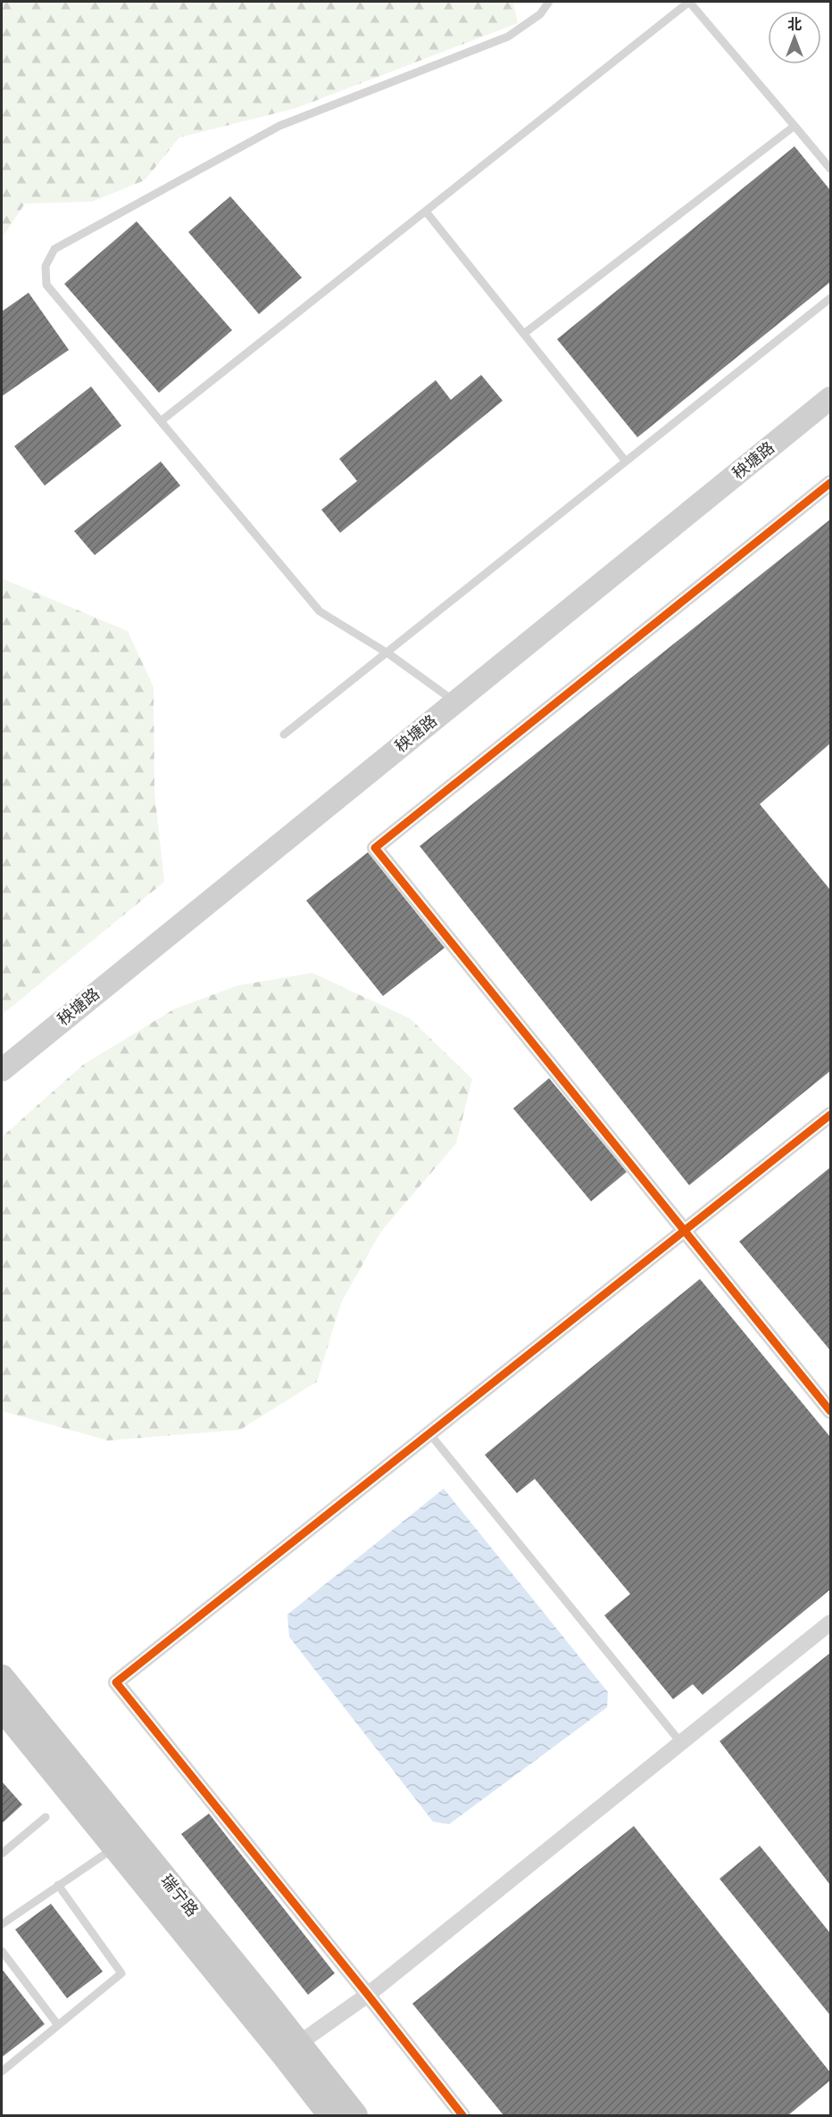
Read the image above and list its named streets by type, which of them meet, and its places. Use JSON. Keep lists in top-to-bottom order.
{
  "streets": {
    "main road": ["秧塘路", "瑞宁路"]
  },
  "north": "top"
}
